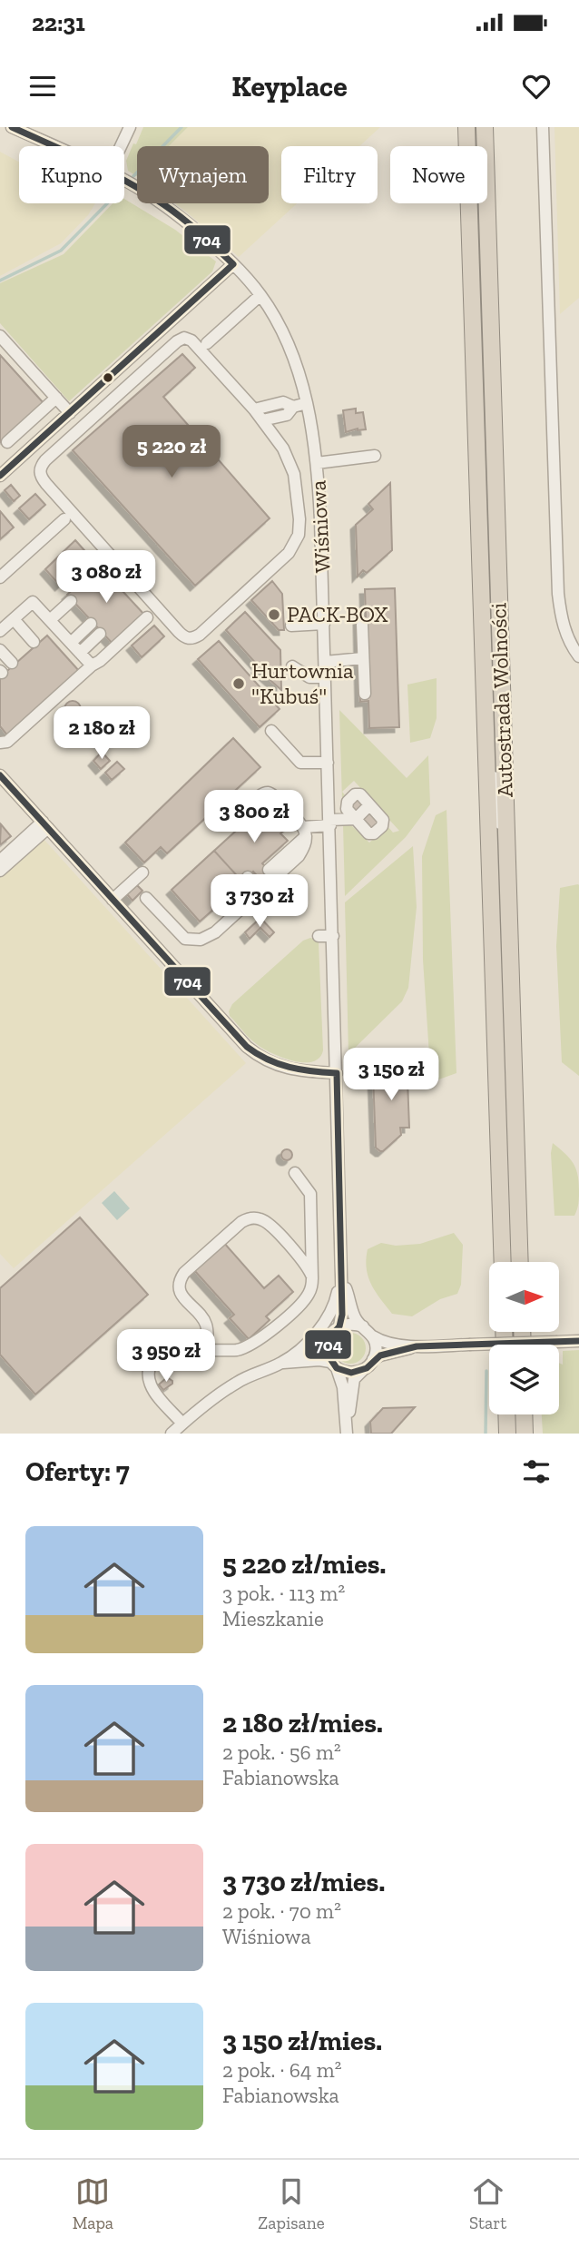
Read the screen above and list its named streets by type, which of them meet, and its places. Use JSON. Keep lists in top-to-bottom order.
{
  "streets": {
    "highway": ["Autostrada Wolności"],
    "street": ["Wiśniowa"]
  },
  "places": ["PACK-BOX", "Hurtownia \"Kubuś\""],
  "lines": ["transit line 704"],
  "north": "right",
  "page": {
    "status": "22:31",
    "header": "Keyplace",
    "chip": [
      "Kupno",
      "Wynajem",
      "Filtry",
      "Nowe"
    ],
    "price": [
      "5 220 zł",
      "3 080 zł",
      "2 180 zł",
      "3 800 zł",
      "3 730 zł",
      "3 150 zł",
      "3 950 zł"
    ],
    "heading": "Oferty: 7",
    "list": [
      {
        "name": "5 220 zł/mies.",
        "note": "3 pok. · 113 m² · Mieszkanie"
      },
      {
        "name": "2 180 zł/mies.",
        "note": "2 pok. · 56 m² · Fabianowska"
      },
      {
        "name": "3 730 zł/mies.",
        "note": "2 pok. · 70 m² · Wiśniowa"
      },
      {
        "name": "3 150 zł/mies.",
        "note": "2 pok. · 64 m² · Fabianowska"
      }
    ],
    "tabs": ["Mapa", "Zapisane", "Start"]
  }
}
